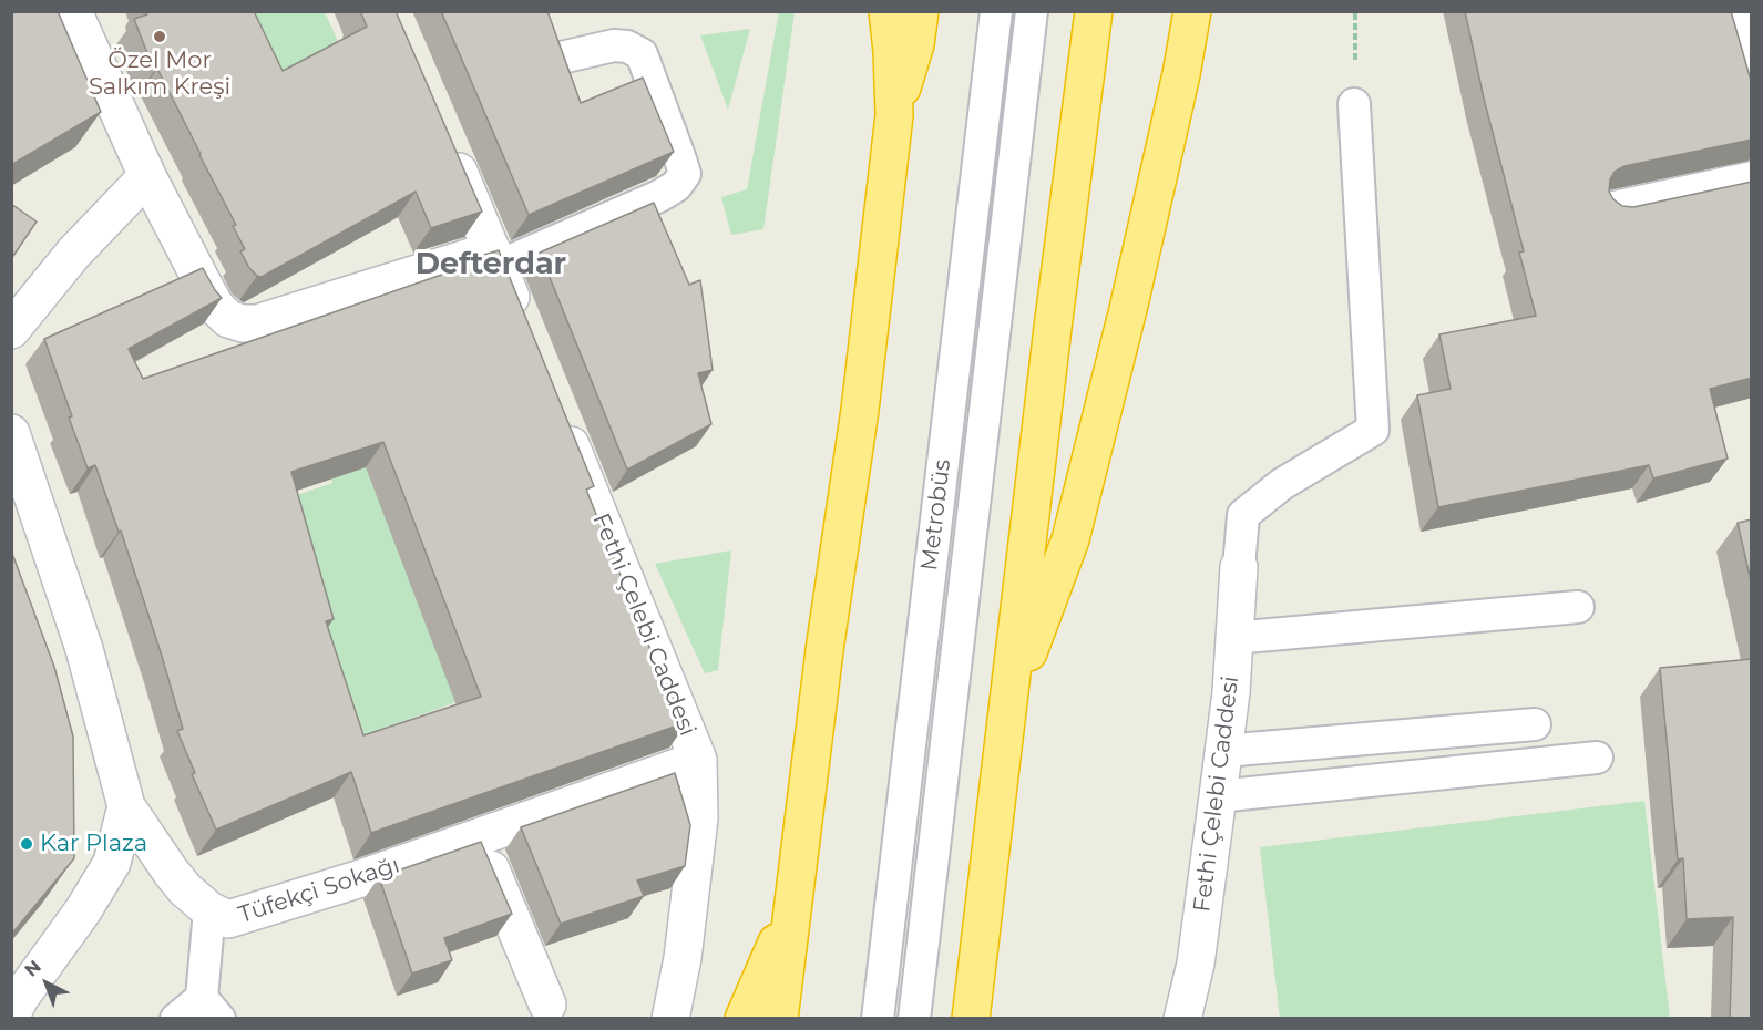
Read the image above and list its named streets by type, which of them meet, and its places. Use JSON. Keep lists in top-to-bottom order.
{
  "streets": {
    "street": ["Fethi Çelebi Caddesi", "Tüfekçi Sokağı"],
    "lane": ["Metrobüs"]
  },
  "crossings": [
    ["Fethi Çelebi Caddesi", "Tüfekçi Sokağı"]
  ],
  "districts": ["Defterdar"],
  "places": ["Özel Mor Salkım Kreşi", "Kar Plaza"],
  "north": "top left"
}
